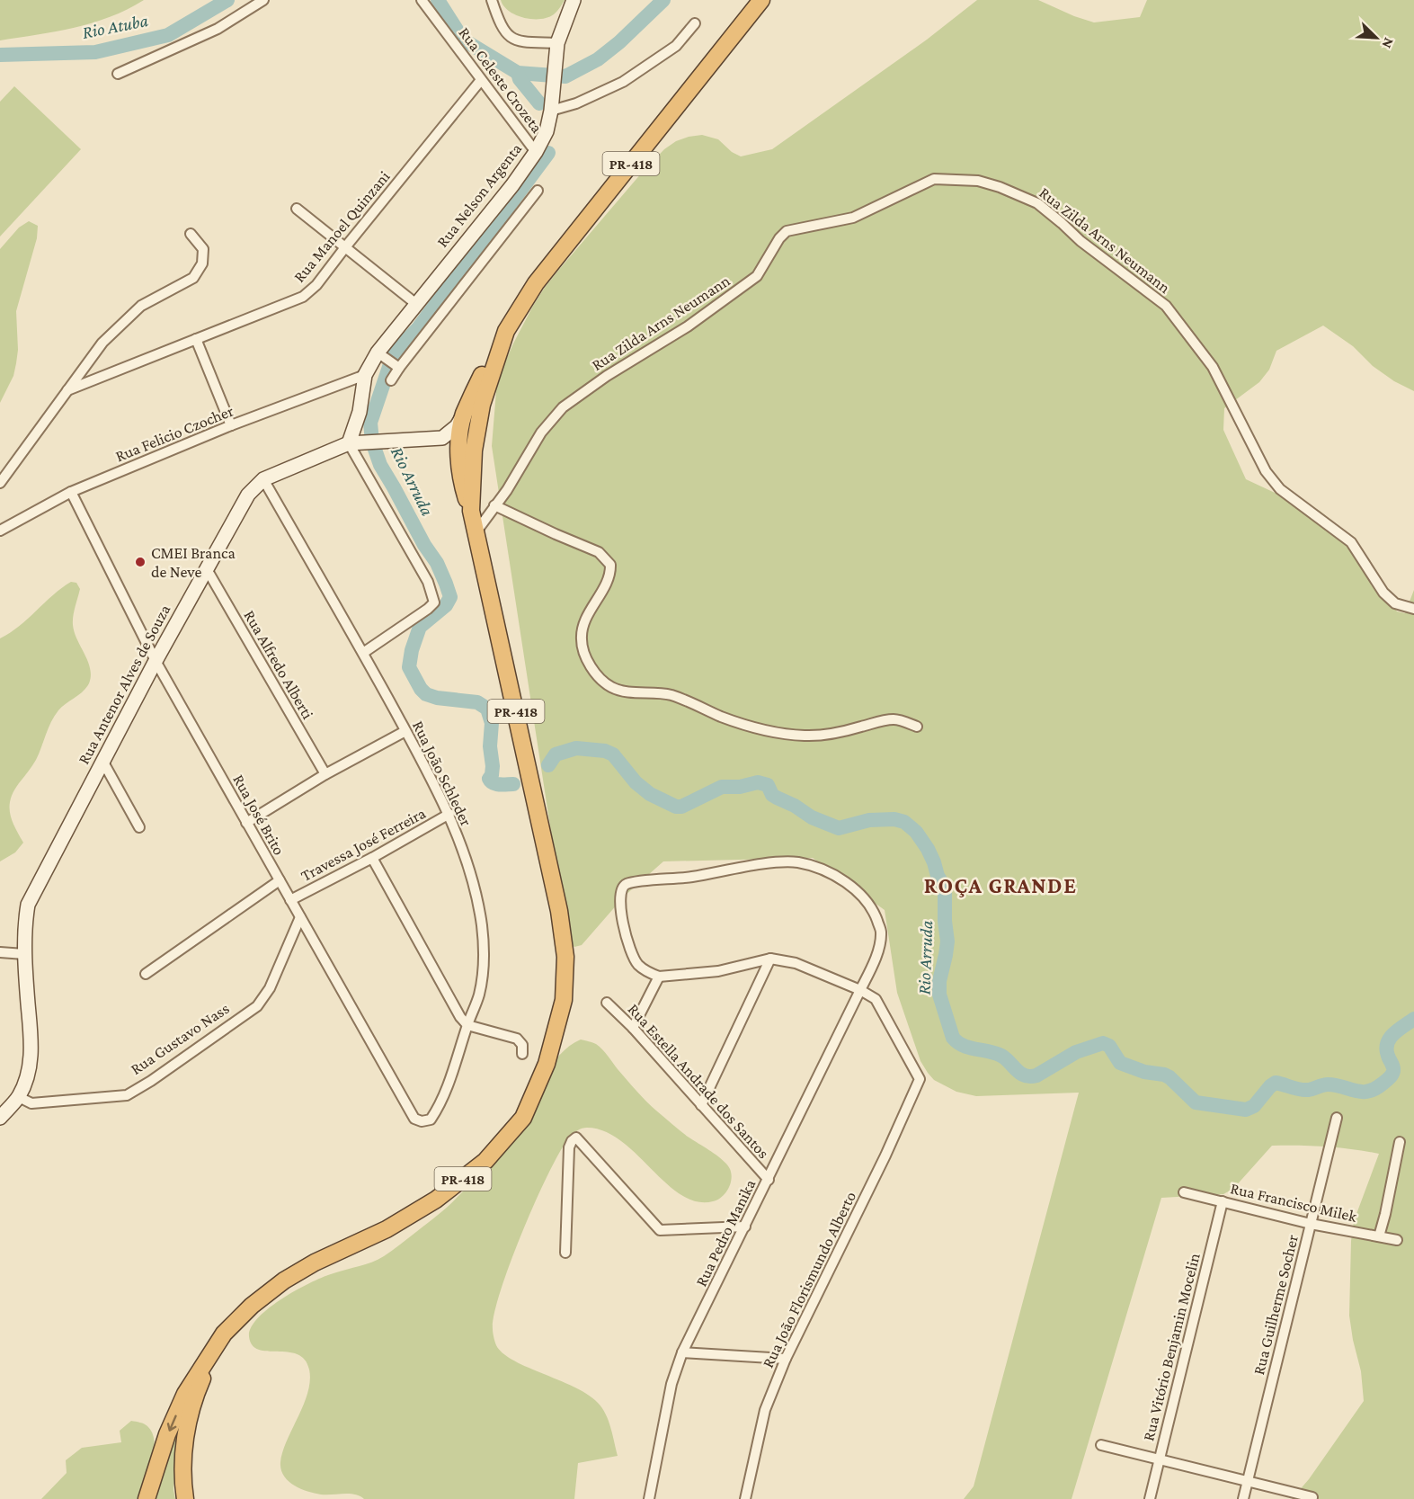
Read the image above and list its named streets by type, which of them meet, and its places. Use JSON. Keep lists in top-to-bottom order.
{
  "streets": {
    "highway": ["PR-418"],
    "main road": ["Rua Nelson Argenta", "Rua Antenor Alves de Souza"],
    "street": [
      "Rua Celeste Crozeta",
      "Rua Manoel Quinzani",
      "Rua Zilda Arns Neumann",
      "Rua Felicio Czocher",
      "Rua Alfredo Alberti",
      "Rua João Schleder",
      "Rua José Brito",
      "Travessa José Ferreira",
      "Rua Gustavo Nass",
      "Rua Estella Andrade dos Santos",
      "Rua Francisco Milek",
      "Rua Pedro Manika",
      "Rua João Florismundo Alberto",
      "Rua Guilherme Socher",
      "Rua Vitório Benjamin Mocelin"
    ]
  },
  "crossings": [
    ["Rua Celeste Crozeta", "Rua Nelson Argenta"],
    ["Rua Celeste Crozeta", "Rua Manoel Quinzani"],
    ["PR-418", "Rua Zilda Arns Neumann"],
    ["Rua Nelson Argenta", "Rua Felicio Czocher"],
    ["Rua Nelson Argenta", "Rua Antenor Alves de Souza"],
    ["Rua Felicio Czocher", "Rua José Brito"],
    ["Rua Alfredo Alberti", "Rua Antenor Alves de Souza"],
    ["Rua Antenor Alves de Souza", "Rua João Schleder"],
    ["Rua Antenor Alves de Souza", "Rua José Brito"],
    ["Rua Antenor Alves de Souza", "Rua Gustavo Nass"],
    ["Rua João Schleder", "Rua José Brito"],
    ["Rua João Schleder", "Travessa José Ferreira"],
    ["Rua José Brito", "Travessa José Ferreira"],
    ["Rua José Brito", "Rua Gustavo Nass"],
    ["Rua Estella Andrade dos Santos", "Rua Pedro Manika"],
    ["Rua Francisco Milek", "Rua Guilherme Socher"],
    ["Rua Francisco Milek", "Rua Vitório Benjamin Mocelin"],
    ["Rua Pedro Manika", "Rua João Florismundo Alberto"]
  ],
  "districts": ["ROÇA GRANDE"],
  "water": ["Rio Atuba", "Rio Arruda"],
  "places": ["CMEI Branca de Neve"],
  "north": "bottom right"
}
